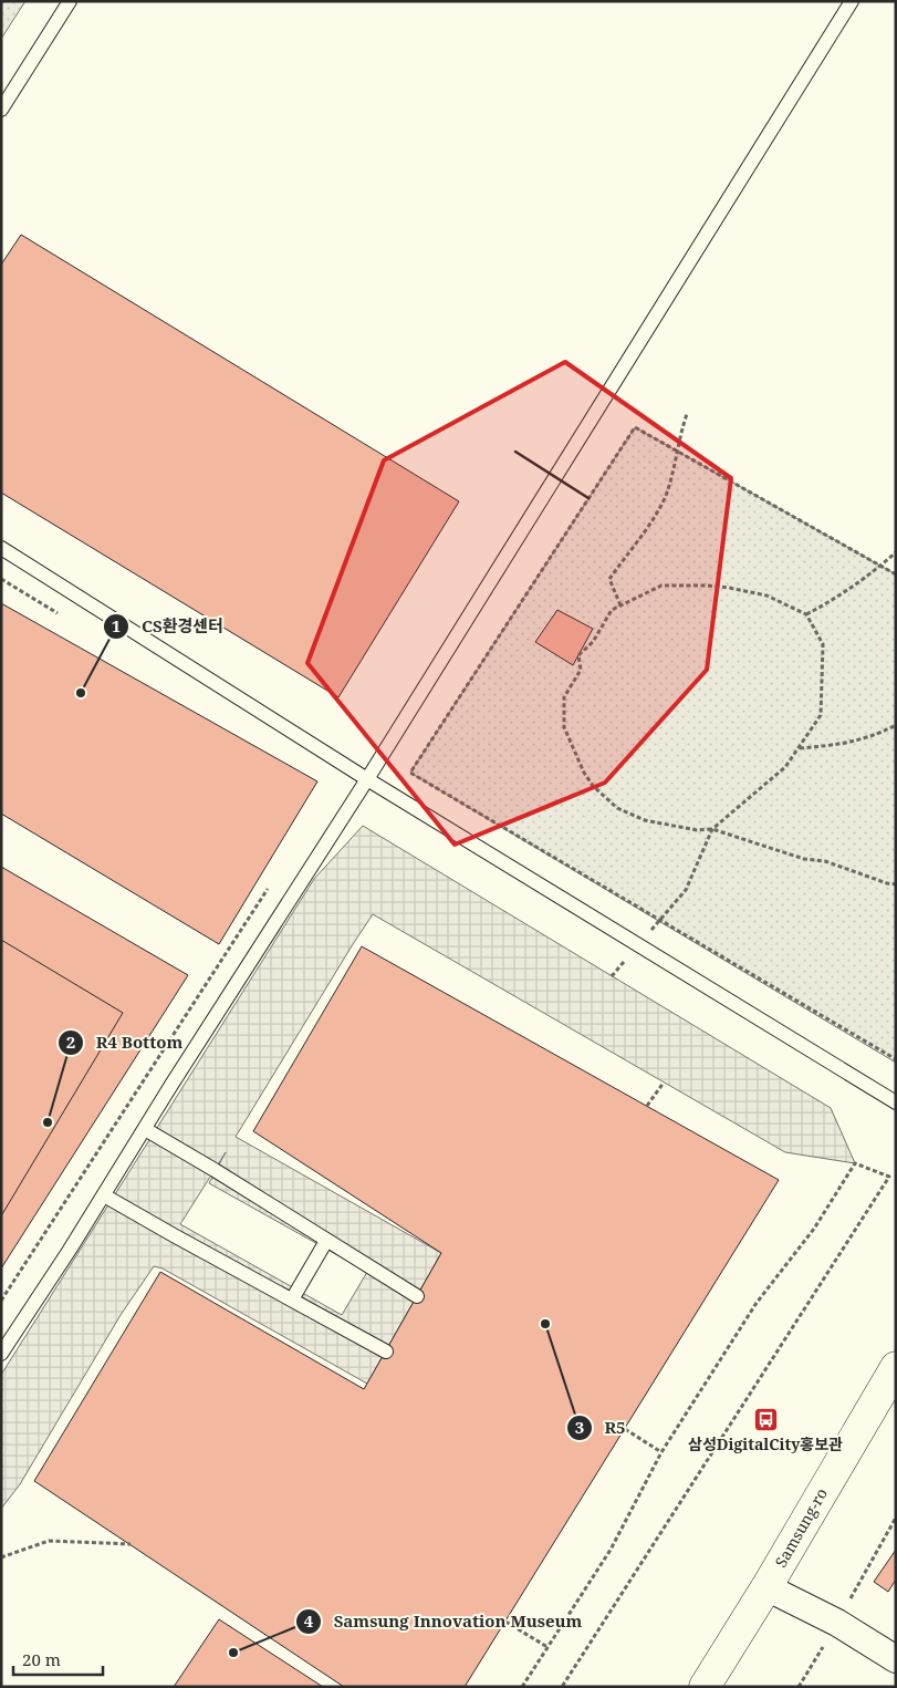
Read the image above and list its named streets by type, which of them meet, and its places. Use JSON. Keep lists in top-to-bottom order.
{
  "streets": {
    "street": ["Samsung-ro"]
  },
  "places": {
    "other": [
      "CS환경센터",
      "R4 Bottom",
      "R5",
      "Samsung Innovation Museum"
    ],
    "bus stop": ["삼성DigitalCity홍보관"]
  },
  "scale_bar": "20 m"
}
